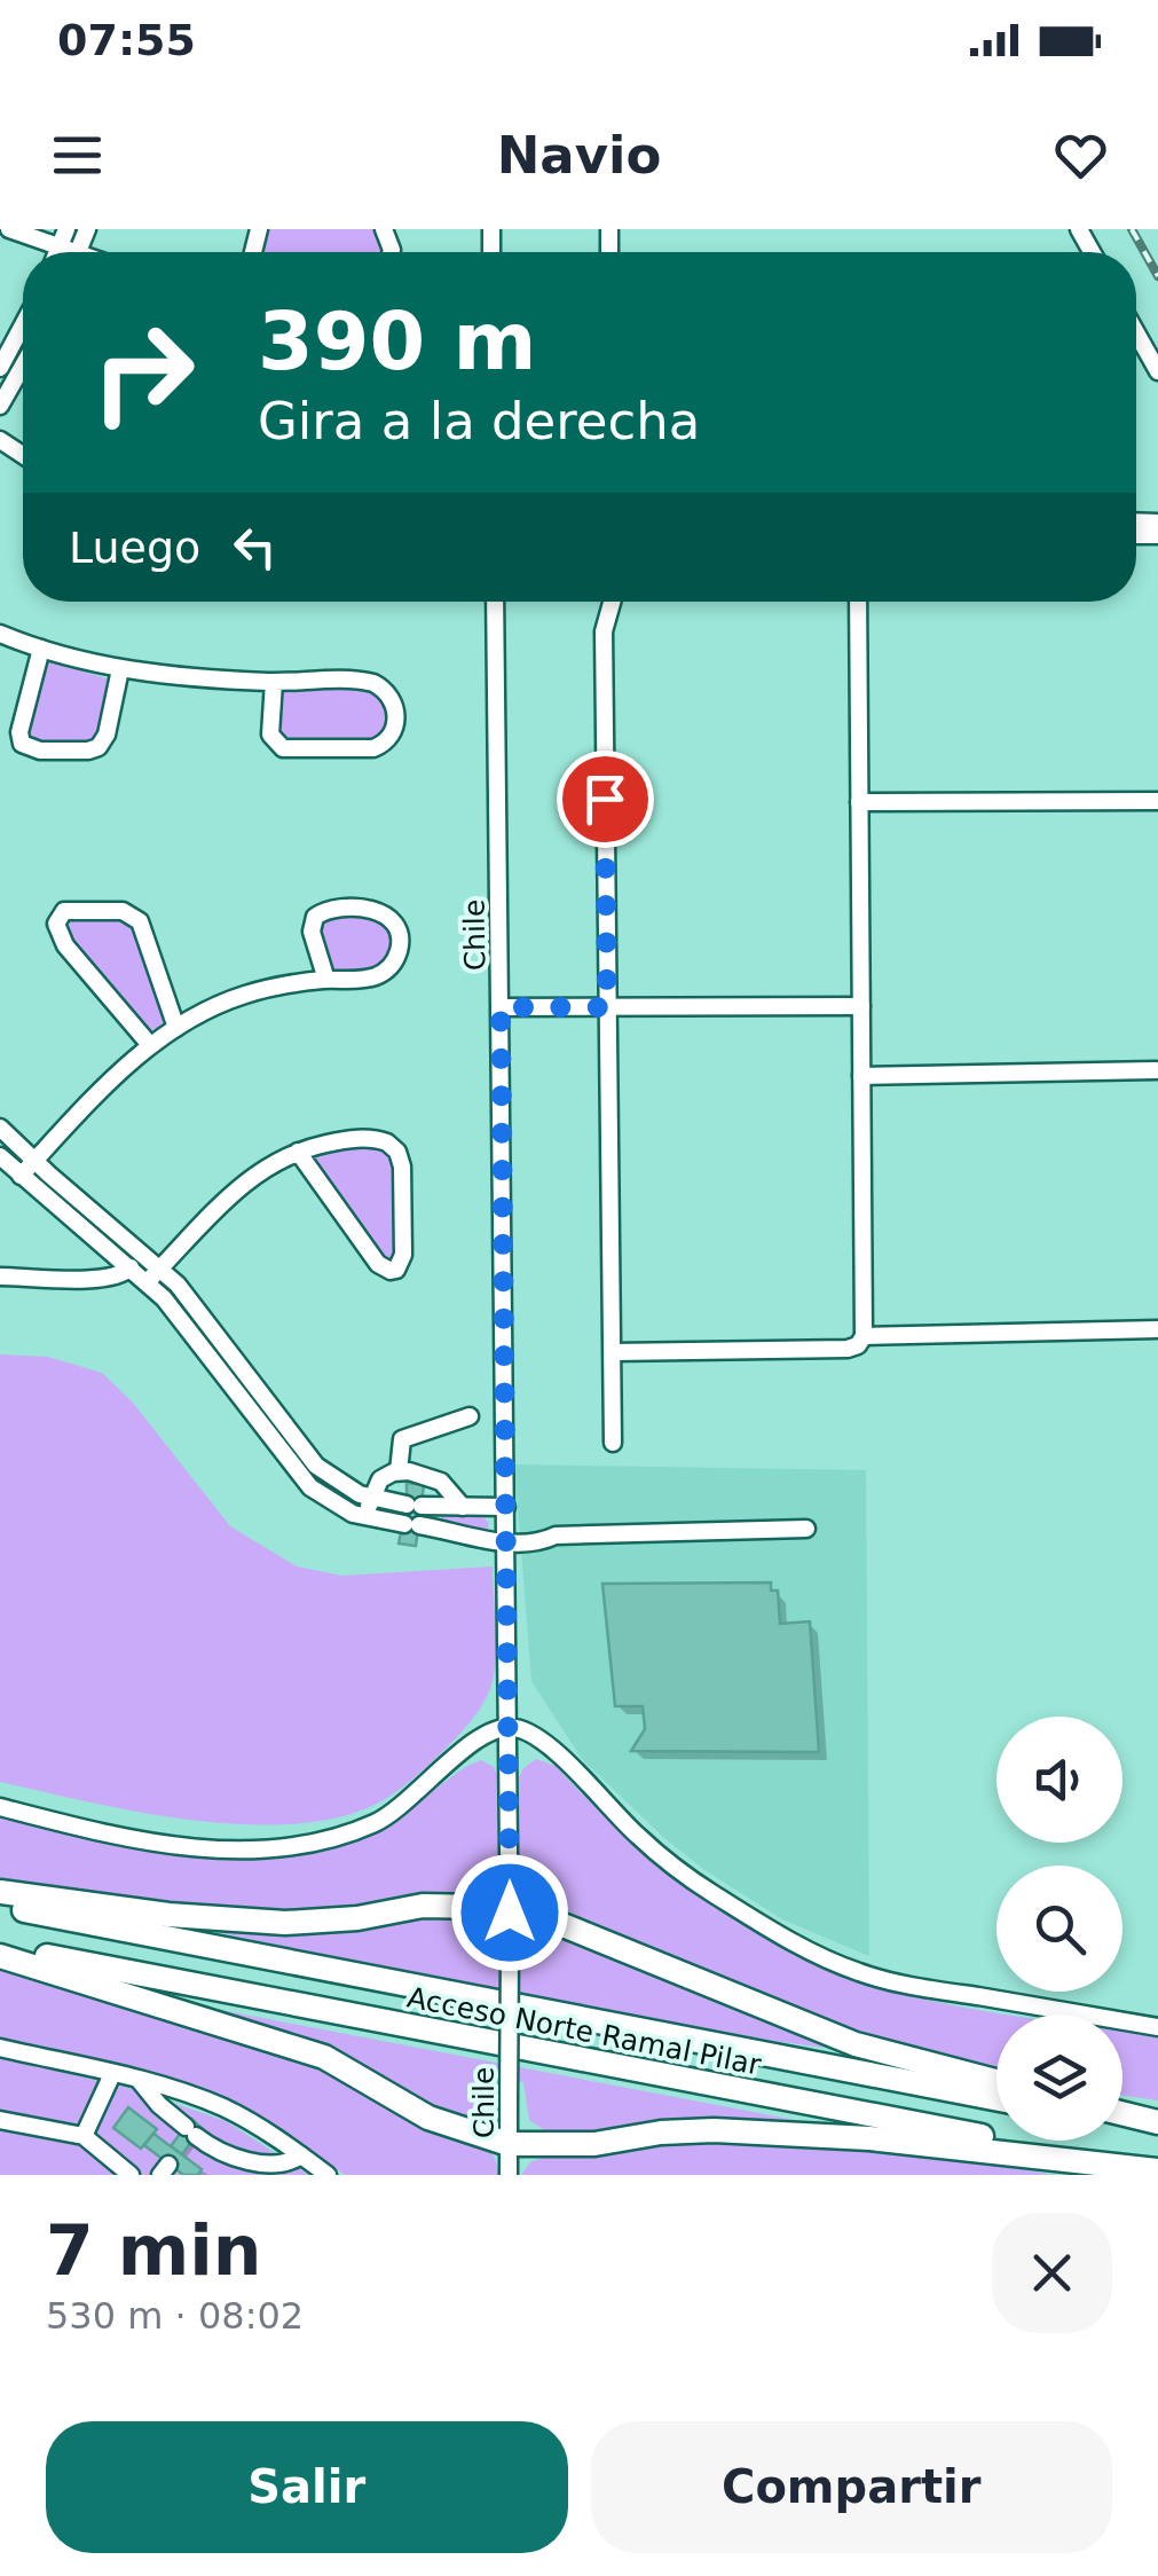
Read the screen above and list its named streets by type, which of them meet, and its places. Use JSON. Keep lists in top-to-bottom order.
{
  "streets": {
    "highway": ["Acceso Norte Ramal Pilar"],
    "street": ["Chile"]
  },
  "page": {
    "status": "07:55",
    "header": "Navio",
    "turn": ["390 m", "Gira a la derecha"],
    "then": "Luego",
    "heading": ["7 min", "530 m · 08:02"],
    "buttons": ["Salir", "Compartir"]
  }
}
